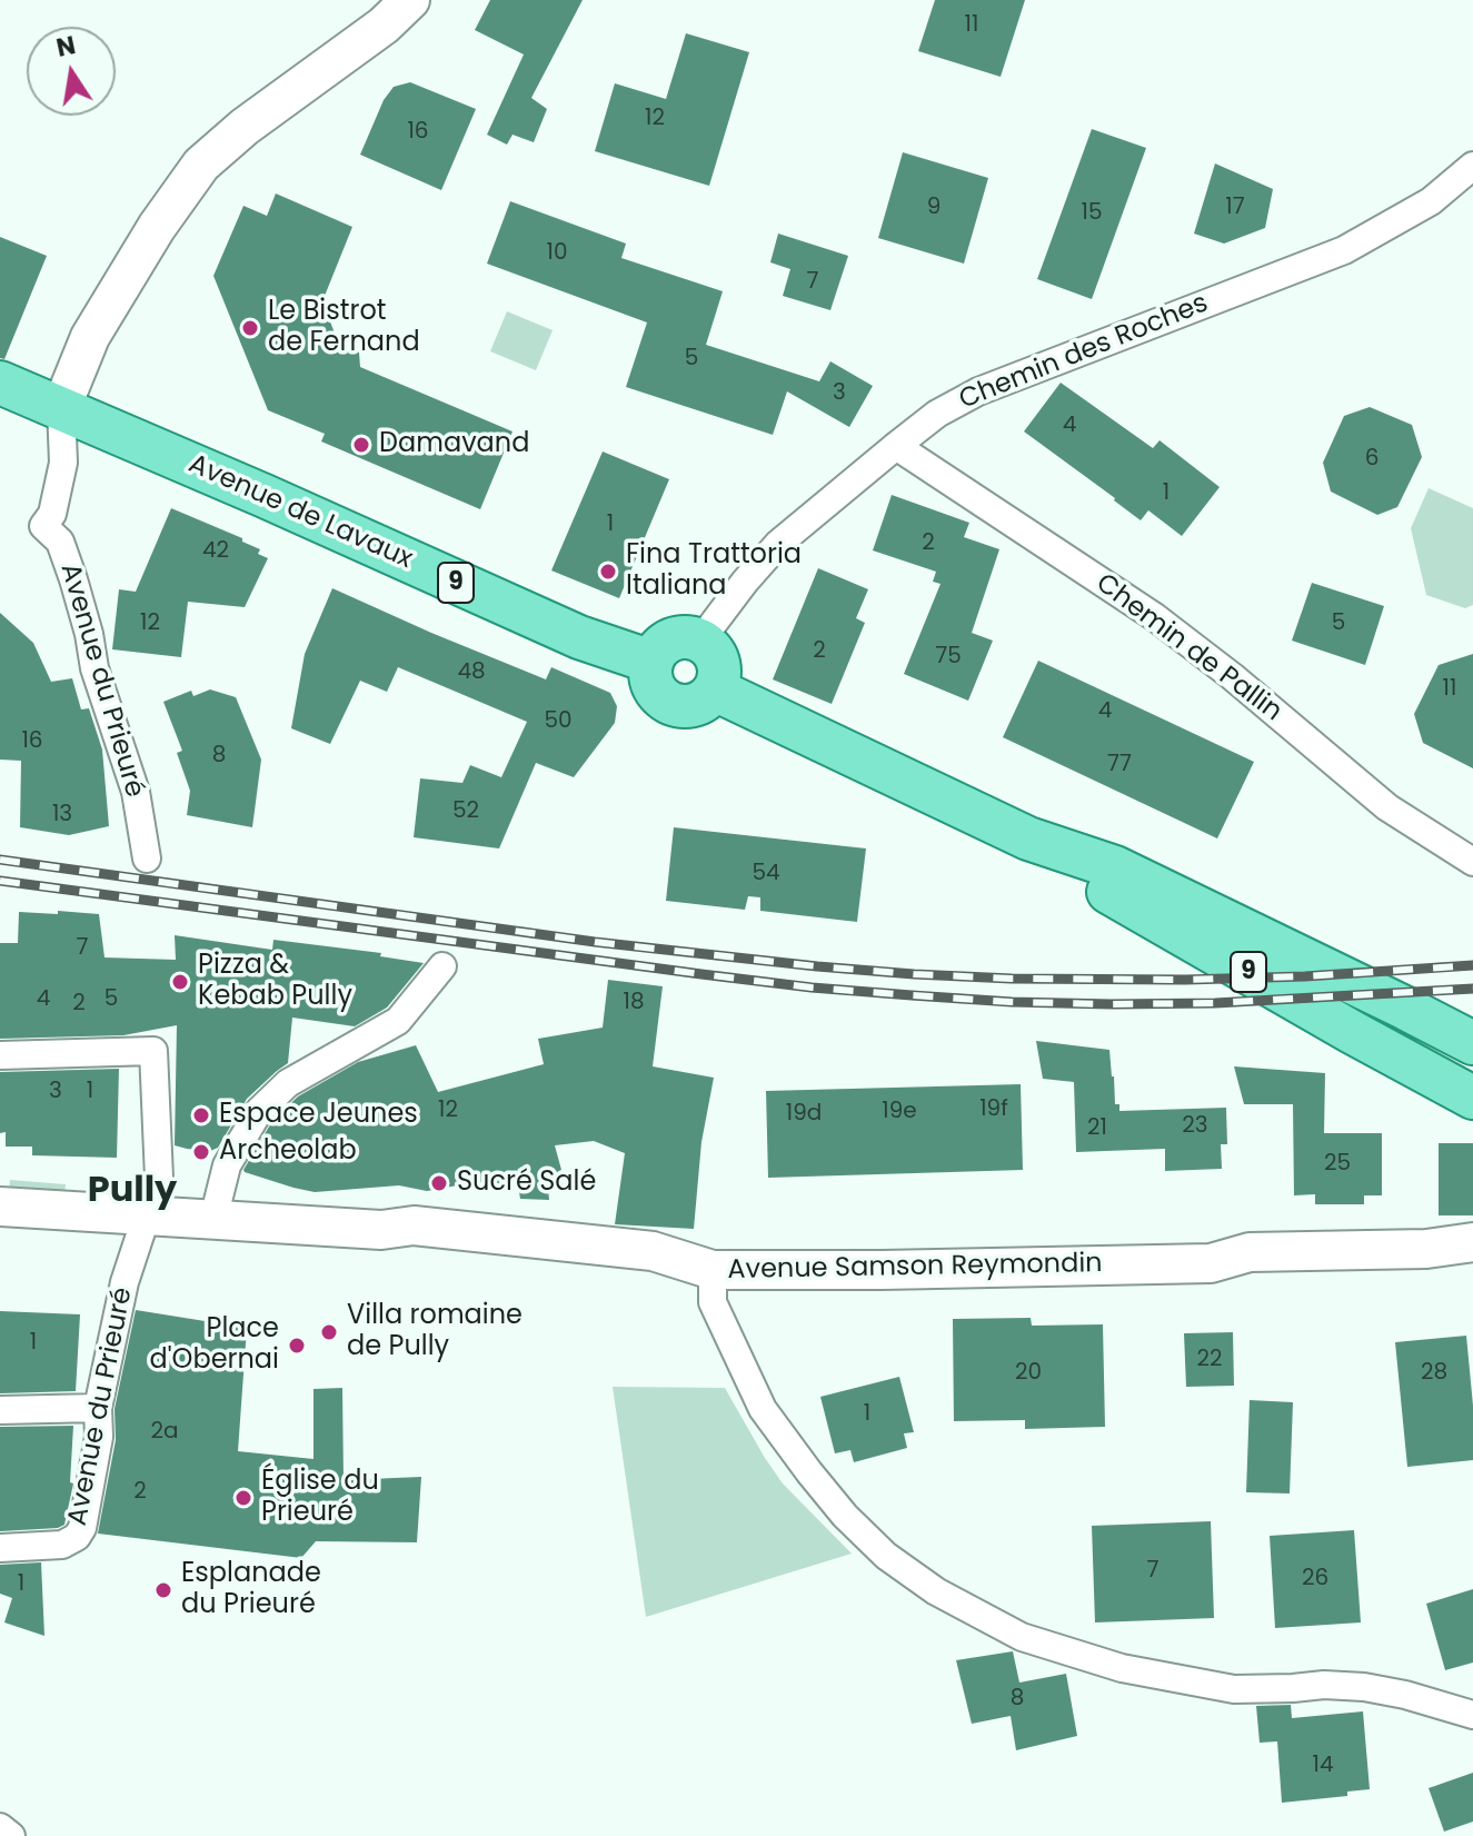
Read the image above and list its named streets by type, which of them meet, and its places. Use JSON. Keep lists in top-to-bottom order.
{
  "streets": {
    "main road": ["Avenue de Lavaux", "9"],
    "street": [
      "Chemin des Roches",
      "Chemin de Pallin",
      "Avenue du Prieuré",
      "Avenue Samson Reymondin"
    ]
  },
  "crossings": [
    ["Chemin des Roches", "Avenue de Lavaux"],
    ["Chemin des Roches", "9"],
    ["Chemin des Roches", "Chemin de Pallin"],
    ["Avenue de Lavaux", "9"],
    ["Avenue de Lavaux", "Avenue du Prieuré"],
    ["Avenue du Prieuré", "Avenue Samson Reymondin"]
  ],
  "districts": ["Pully"],
  "places": [
    "Le Bistrot de Fernand",
    "Damavand",
    "Fina Trattoria Italiana",
    "Pizza & Kebab Pully",
    "Espace Jeunes",
    "Archeolab",
    "Sucré Salé",
    "Villa romaine de Pully",
    "Place d'Obernai",
    "Église du Prieuré",
    "Esplanade du Prieuré"
  ],
  "house_numbers": [
    "11",
    "12",
    "16",
    "9",
    "17",
    "15",
    "10",
    "7",
    "5",
    "3",
    "4",
    "6",
    "1",
    "1",
    "2",
    "42",
    "12",
    "5",
    "2",
    "75",
    "48",
    "11",
    "4",
    "50",
    "16",
    "8",
    "77",
    "52",
    "13",
    "54",
    "7",
    "4",
    "5",
    "18",
    "2",
    "3",
    "1",
    "19f",
    "12",
    "19e",
    "19d",
    "23",
    "21",
    "25",
    "1",
    "22",
    "20",
    "28",
    "1",
    "2a",
    "2",
    "7",
    "26",
    "1",
    "8",
    "14"
  ],
  "north": "top"
}
